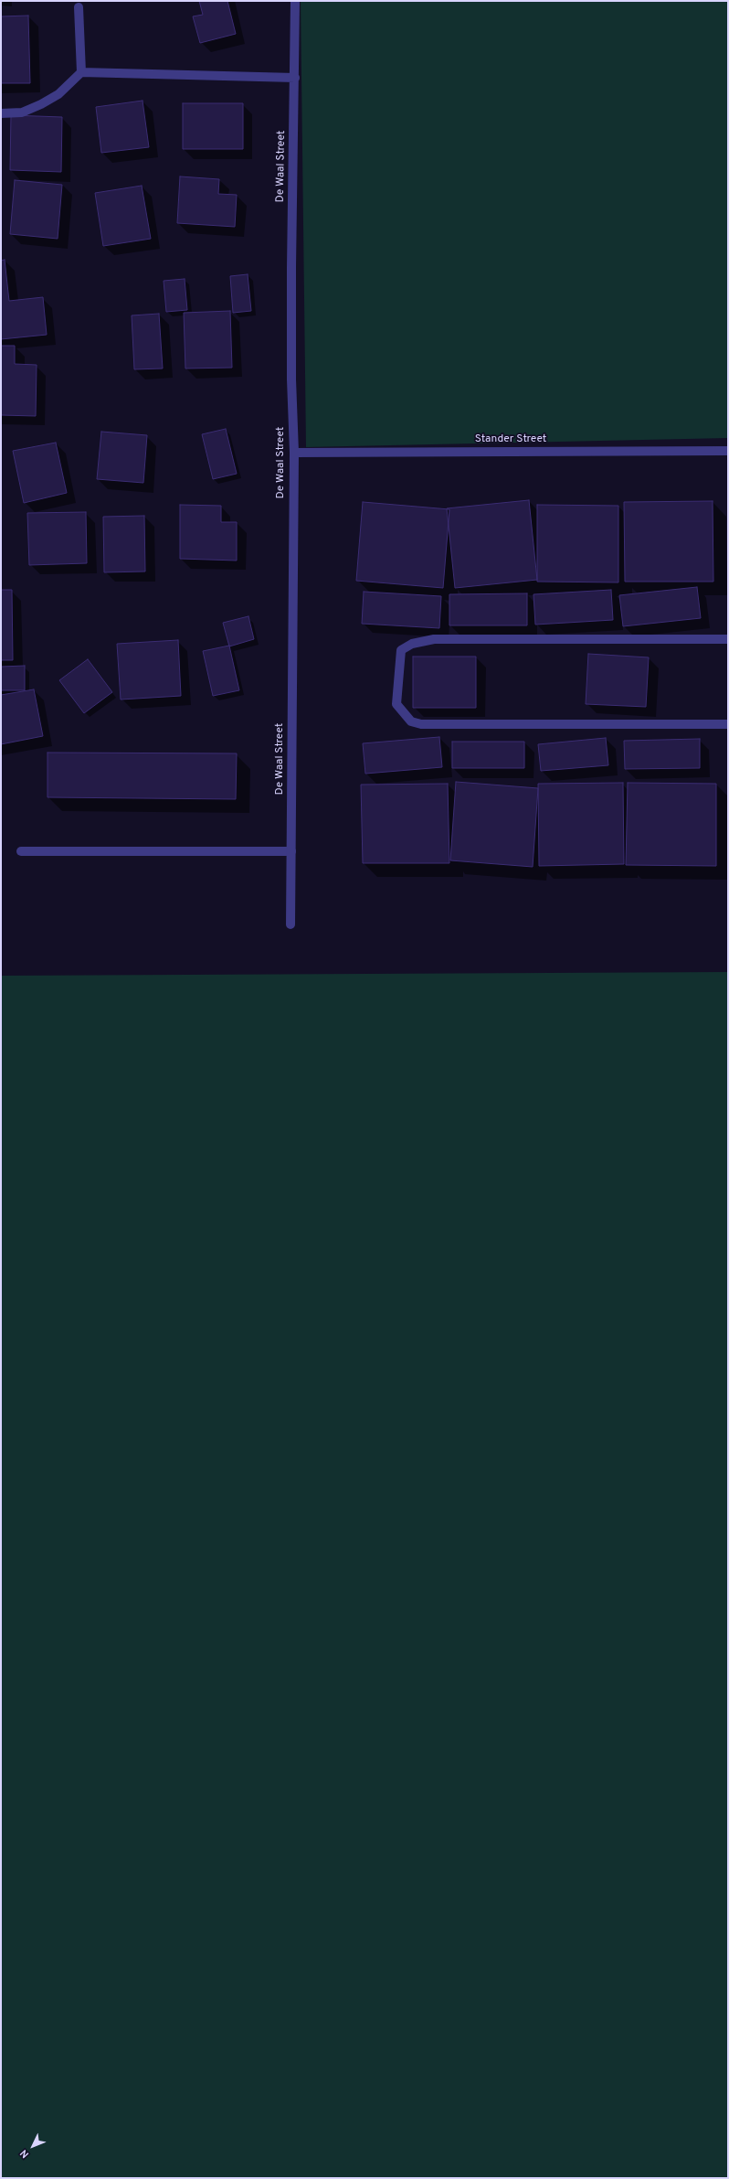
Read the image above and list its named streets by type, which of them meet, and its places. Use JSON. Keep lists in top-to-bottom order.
{
  "streets": {
    "street": ["De Waal Street", "Stander Street"]
  },
  "crossings": [
    ["De Waal Street", "Stander Street"]
  ],
  "north": "bottom left"
}
